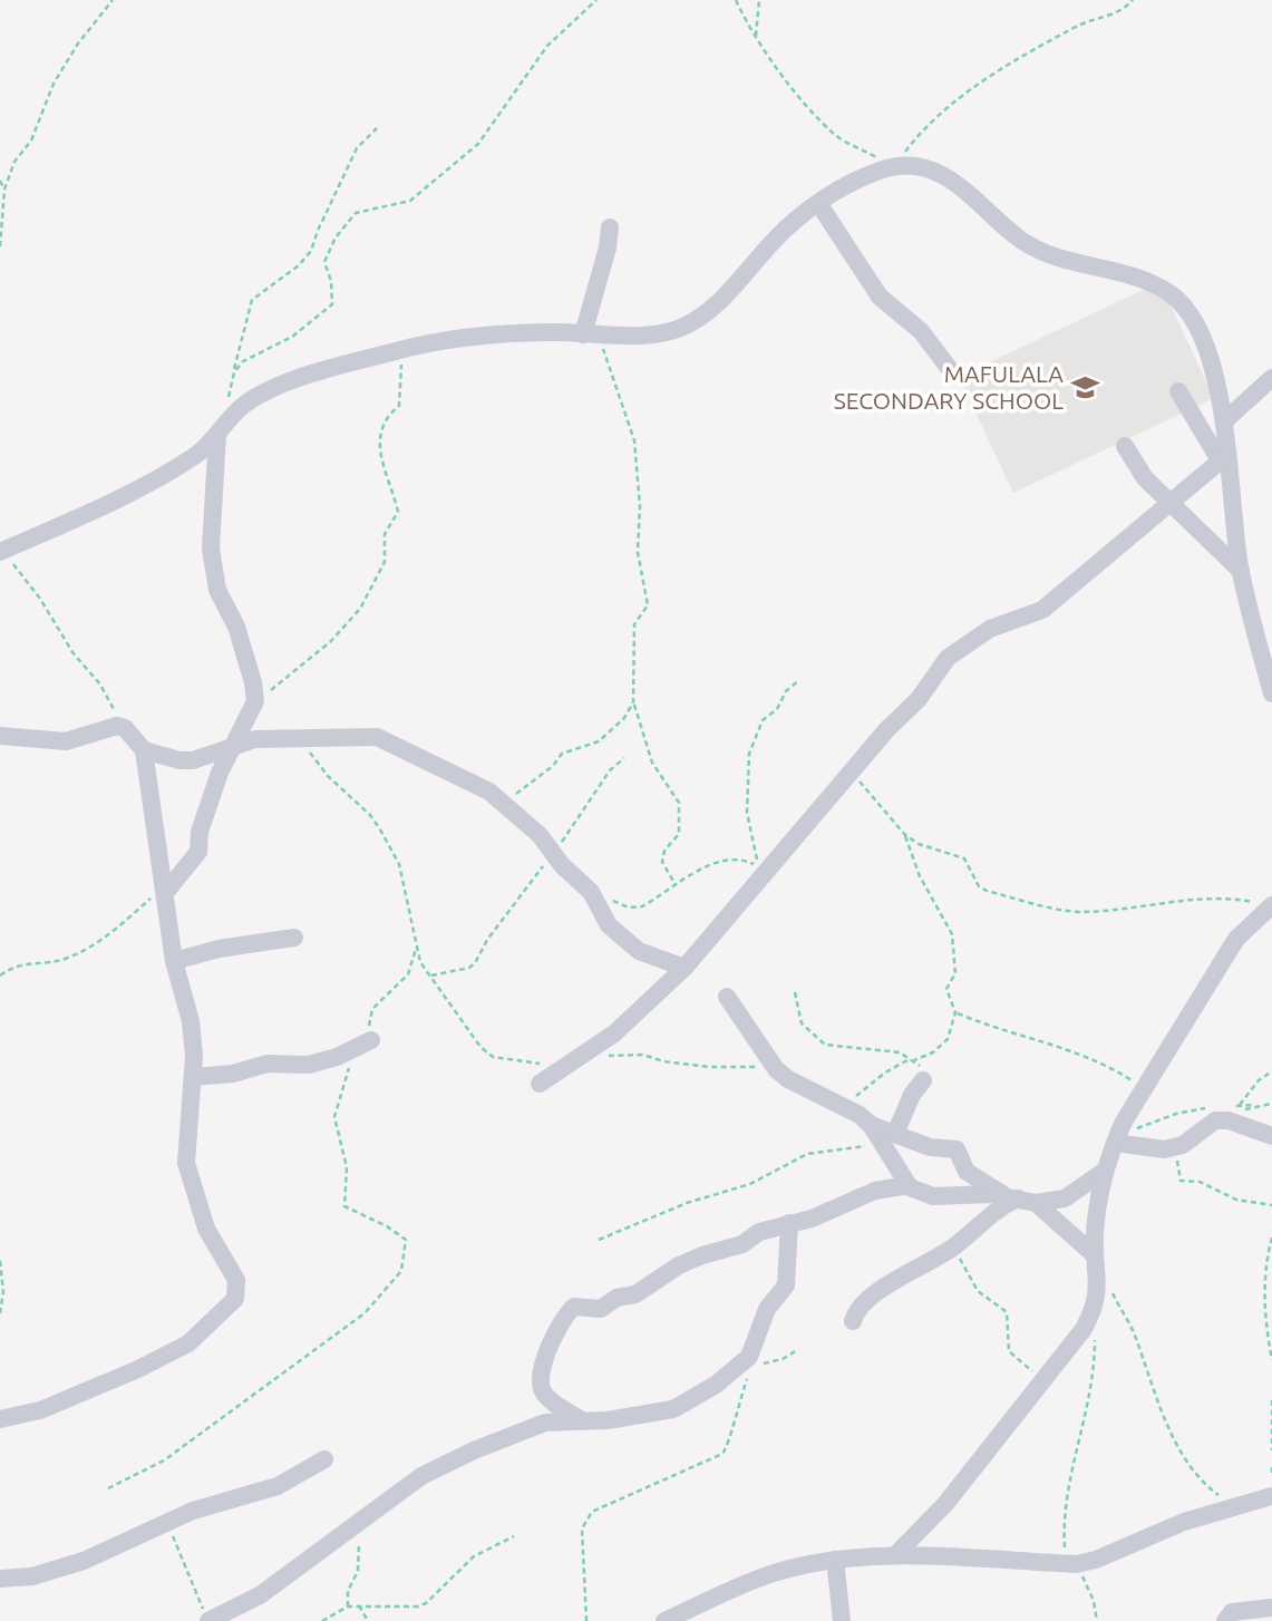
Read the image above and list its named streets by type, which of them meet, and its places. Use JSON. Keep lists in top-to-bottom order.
{
  "places": {
    "school or university": ["MAFULALA SECONDARY SCHOOL"]
  }
}
